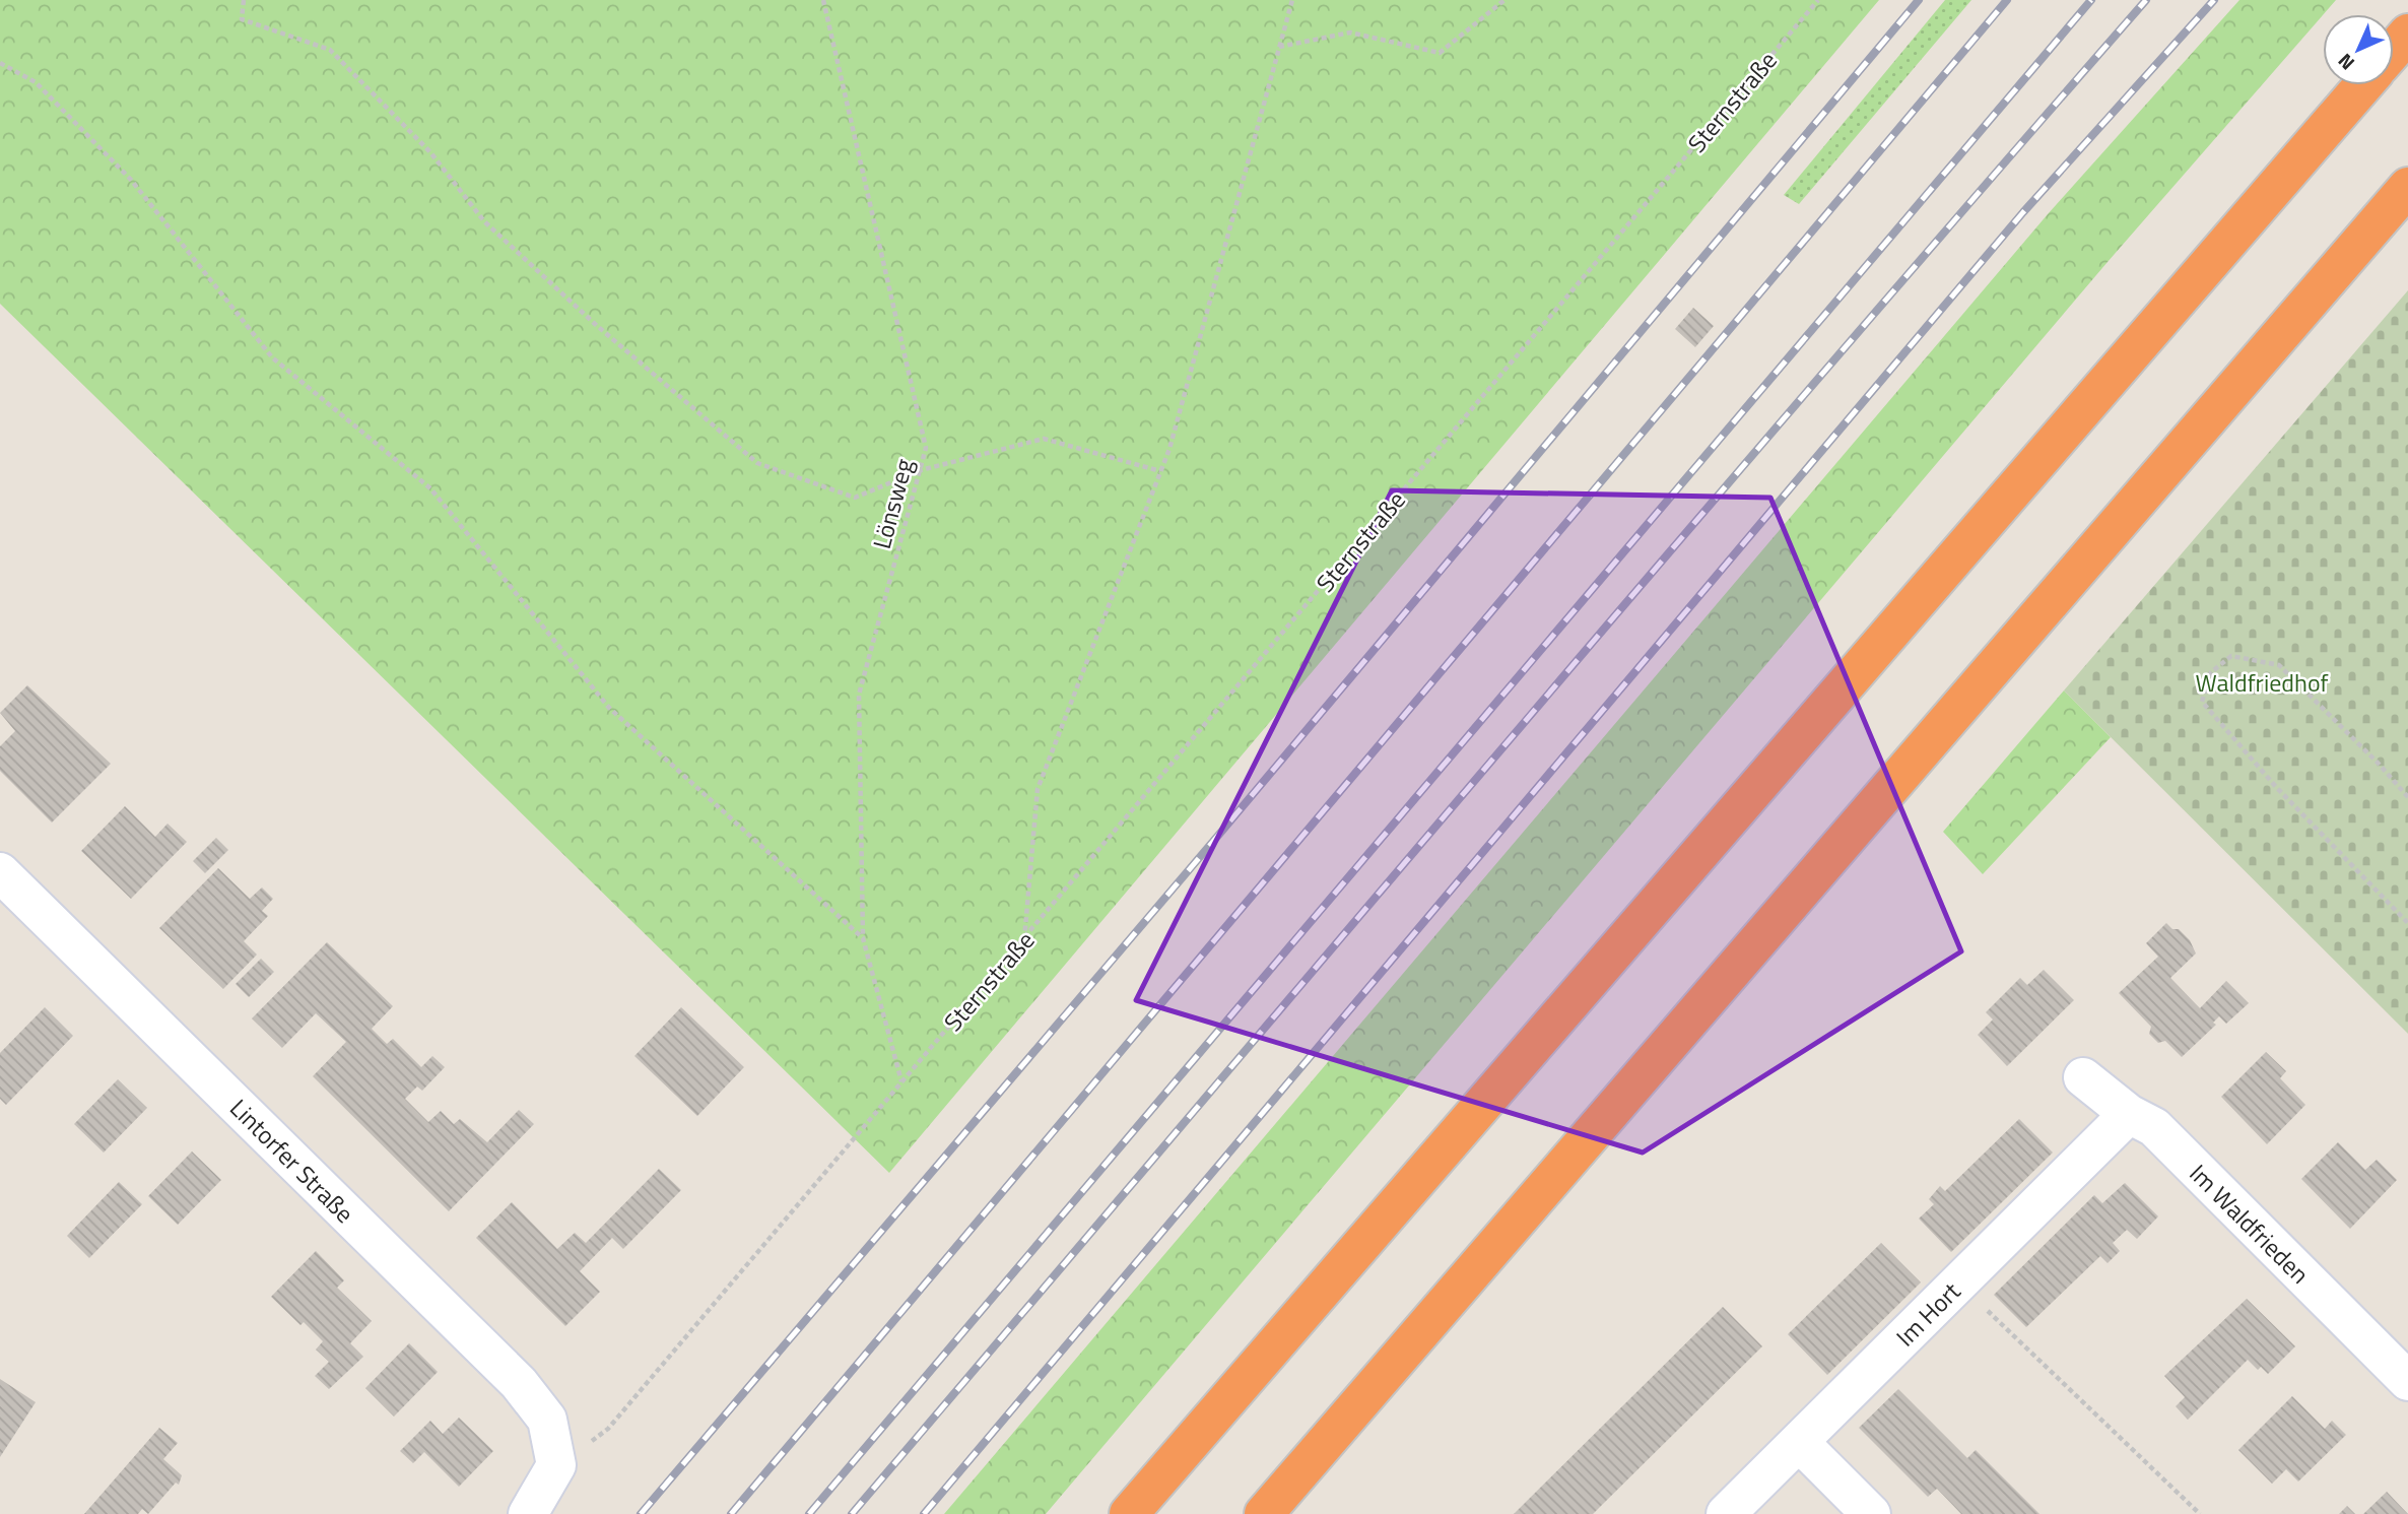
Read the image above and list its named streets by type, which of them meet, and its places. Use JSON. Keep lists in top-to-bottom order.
{
  "streets": {
    "street": ["Lintorfer Straße", "Im Waldfrieden", "Im Hort"],
    "path": ["Sternstraße", "Lönsweg"]
  },
  "crossings": [
    ["Sternstraße", "Lönsweg"],
    ["Sternstraße", "Lintorfer Straße"],
    ["Im Waldfrieden", "Im Hort"]
  ],
  "parks": ["Waldfriedhof"],
  "north": "bottom left"
}
